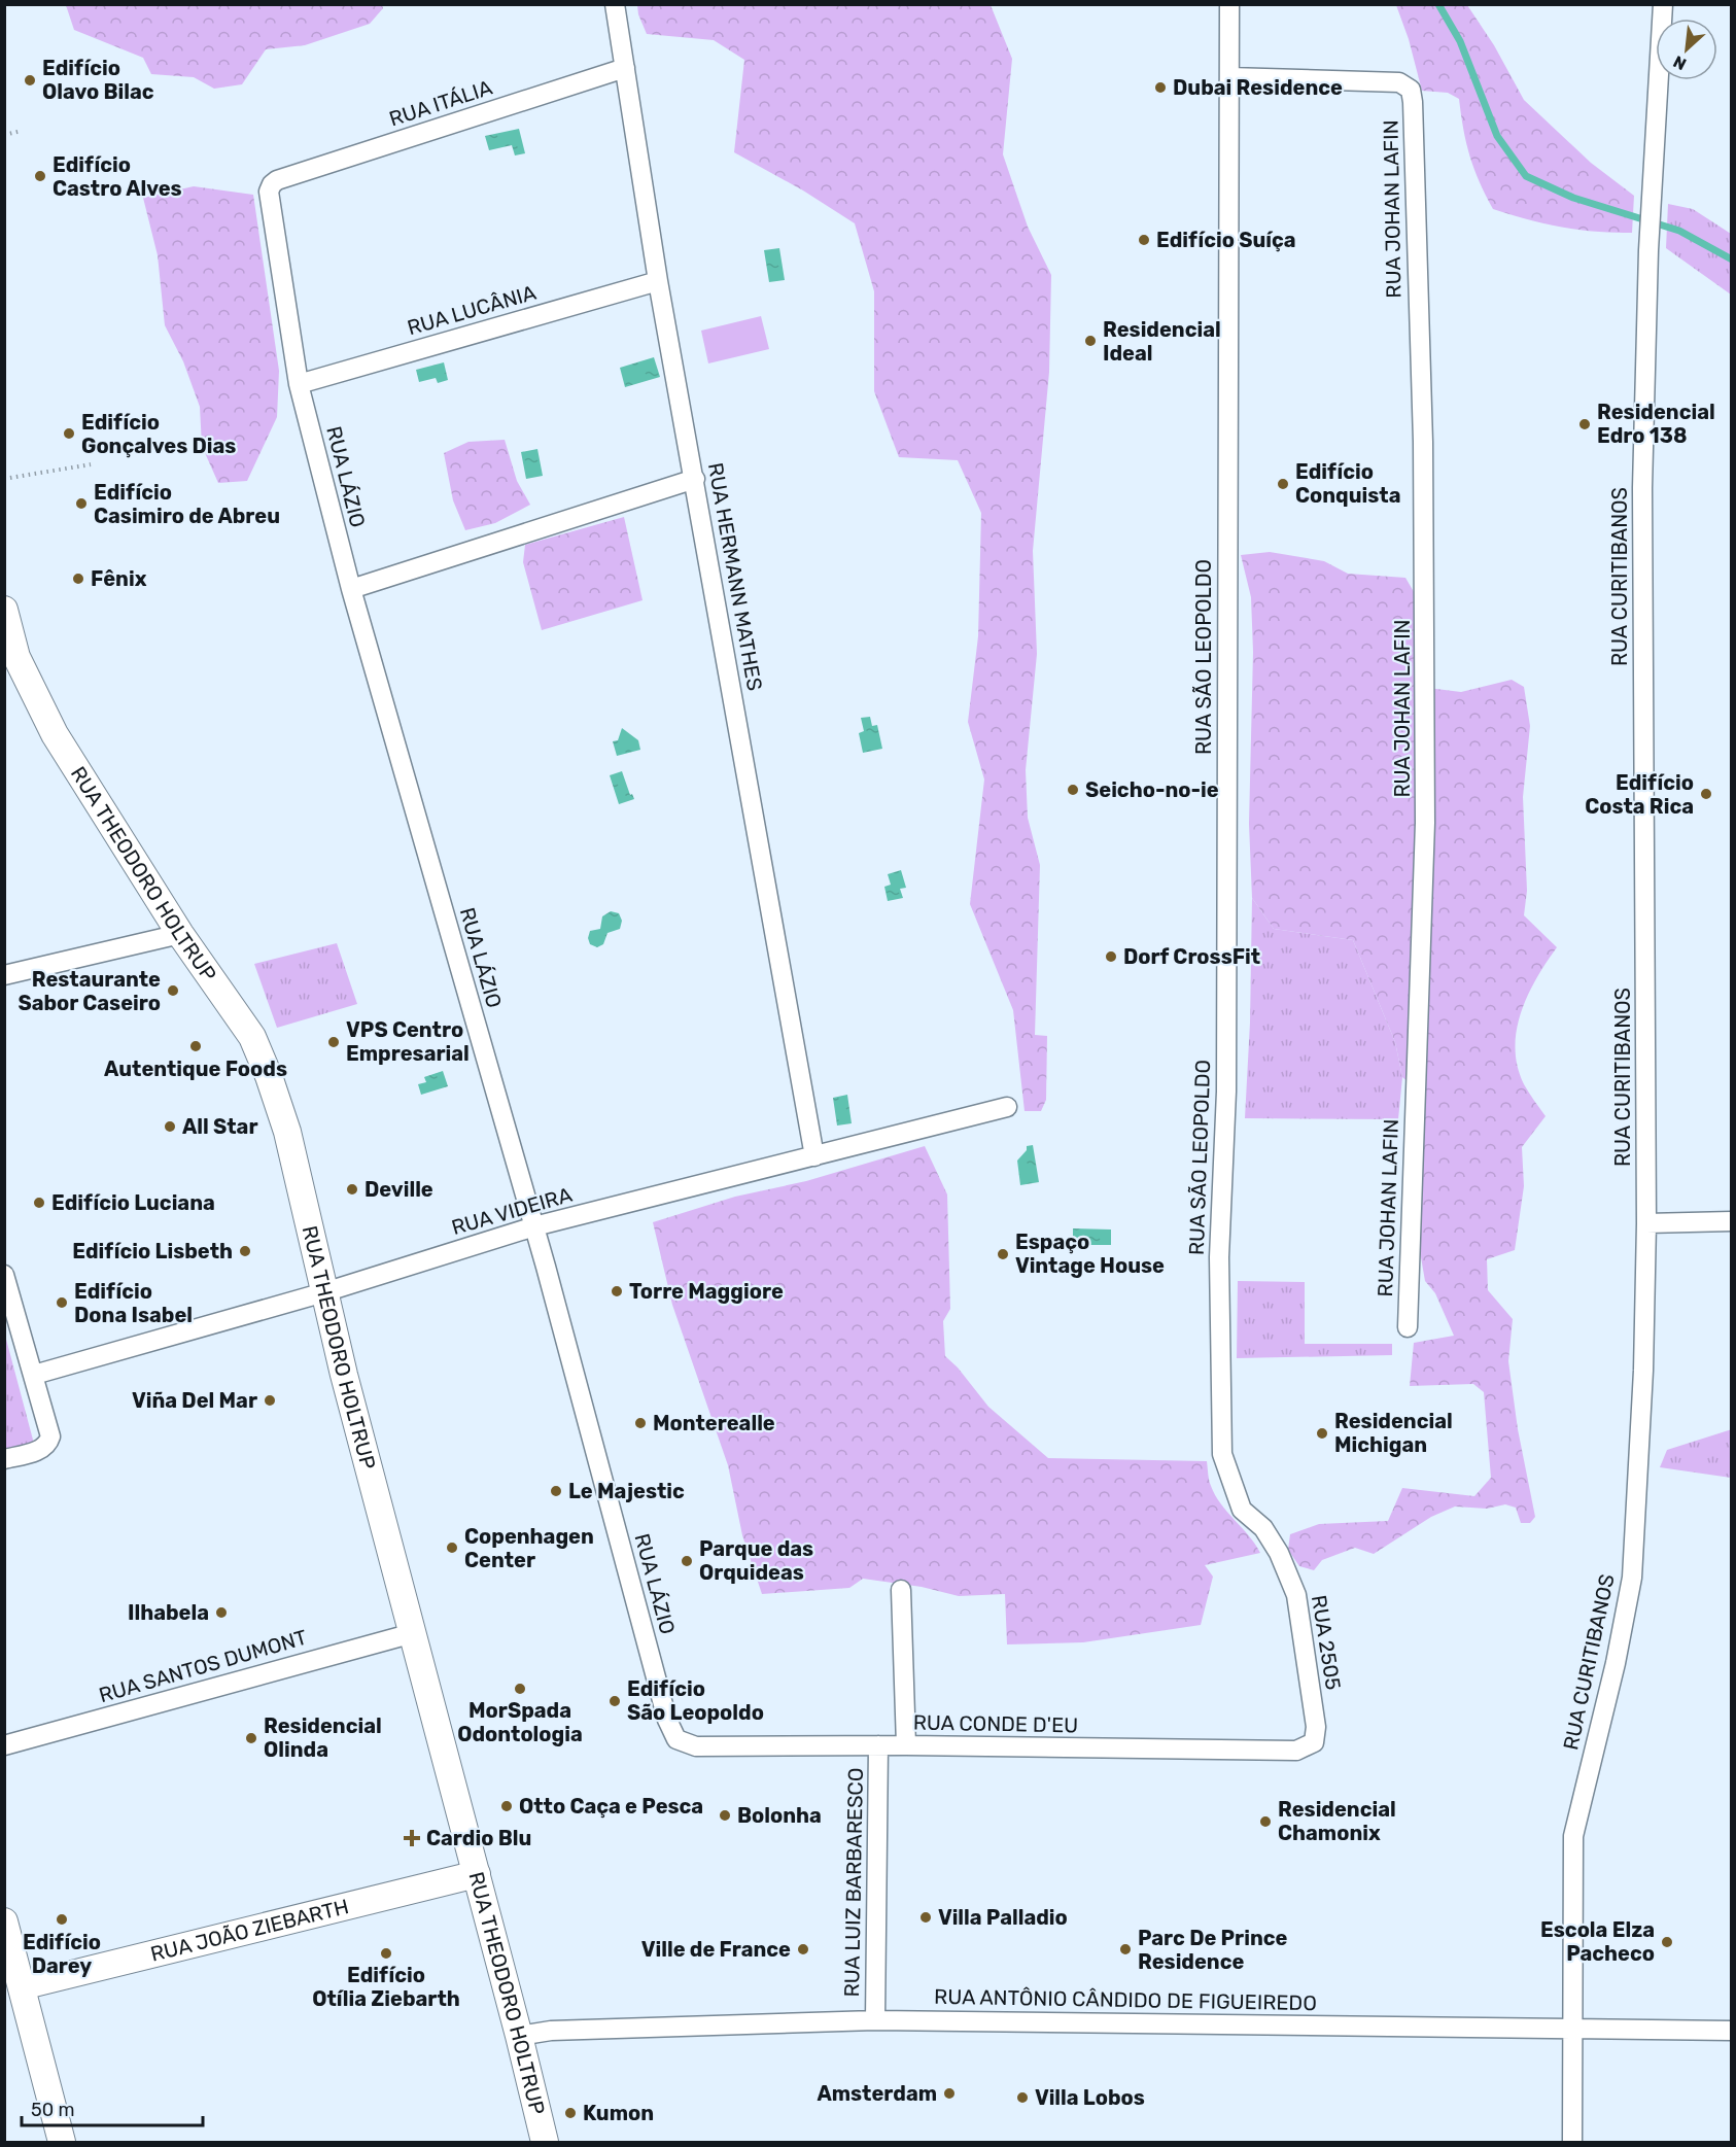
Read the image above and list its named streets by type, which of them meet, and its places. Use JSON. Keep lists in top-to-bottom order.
{
  "streets": {
    "main road": ["RUA THEODORO HOLTRUP", "RUA JOÃO ZIEBARTH"],
    "street": [
      "RUA ITÁLIA",
      "RUA JOHAN LAFIN",
      "RUA LUCÂNIA",
      "RUA LÁZIO",
      "RUA HERMANN MATHES",
      "RUA CURITIBANOS",
      "RUA SÃO LEOPOLDO",
      "RUA VIDEIRA",
      "RUA 2505",
      "RUA SANTOS DUMONT",
      "RUA CONDE D'EU",
      "RUA LUIZ BARBARESCO",
      "RUA ANTÔNIO CÂNDIDO DE FIGUEIREDO"
    ]
  },
  "crossings": [
    ["RUA ITÁLIA", "RUA LÁZIO"],
    ["RUA ITÁLIA", "RUA HERMANN MATHES"],
    ["RUA JOHAN LAFIN", "RUA SÃO LEOPOLDO"],
    ["RUA LUCÂNIA", "RUA LÁZIO"],
    ["RUA LUCÂNIA", "RUA HERMANN MATHES"],
    ["RUA LÁZIO", "RUA VIDEIRA"],
    ["RUA LÁZIO", "RUA CONDE D'EU"],
    ["RUA HERMANN MATHES", "RUA VIDEIRA"],
    ["RUA CURITIBANOS", "RUA ANTÔNIO CÂNDIDO DE FIGUEIREDO"],
    ["RUA SÃO LEOPOLDO", "RUA 2505"],
    ["RUA THEODORO HOLTRUP", "RUA VIDEIRA"],
    ["RUA THEODORO HOLTRUP", "RUA SANTOS DUMONT"],
    ["RUA THEODORO HOLTRUP", "RUA JOÃO ZIEBARTH"],
    ["RUA THEODORO HOLTRUP", "RUA ANTÔNIO CÂNDIDO DE FIGUEIREDO"],
    ["RUA 2505", "RUA CONDE D'EU"],
    ["RUA CONDE D'EU", "RUA LUIZ BARBARESCO"],
    ["RUA LUIZ BARBARESCO", "RUA ANTÔNIO CÂNDIDO DE FIGUEIREDO"]
  ],
  "places": {
    "other": [
      "Edifício Olavo Bilac",
      "Dubai Residence",
      "Edifício Castro Alves",
      "Edifício Suíça",
      "Residencial Ideal",
      "Residencial Edro 138",
      "Edifício Gonçalves Dias",
      "Edifício Conquista",
      "Edifício Casimiro de Abreu",
      "Fênix",
      "Seicho-no-ie",
      "Edifício Costa Rica",
      "Dorf CrossFit",
      "Restaurante Sabor Caseiro",
      "VPS Centro Empresarial",
      "Autentique Foods",
      "All Star",
      "Deville",
      "Edifício Luciana",
      "Edifício Lisbeth",
      "Espaço Vintage House",
      "Torre Maggiore",
      "Edifício Dona Isabel",
      "Viña Del Mar",
      "Monterealle",
      "Residencial Michigan",
      "Le Majestic",
      "Copenhagen Center",
      "Parque das Orquideas",
      "Ilhabela",
      "MorSpada Odontologia",
      "Edifício São Leopoldo",
      "Residencial Olinda",
      "Otto Caça e Pesca",
      "Bolonha",
      "Residencial Chamonix",
      "Villa Palladio",
      "Edifício Darey",
      "Escola Elza Pacheco",
      "Ville de France",
      "Parc De Prince Residence",
      "Edifício Otília Ziebarth",
      "Amsterdam",
      "Villa Lobos",
      "Kumon"
    ],
    "health": ["Cardio Blu"]
  },
  "scale_bar": "50 m",
  "north": "bottom left"
}
